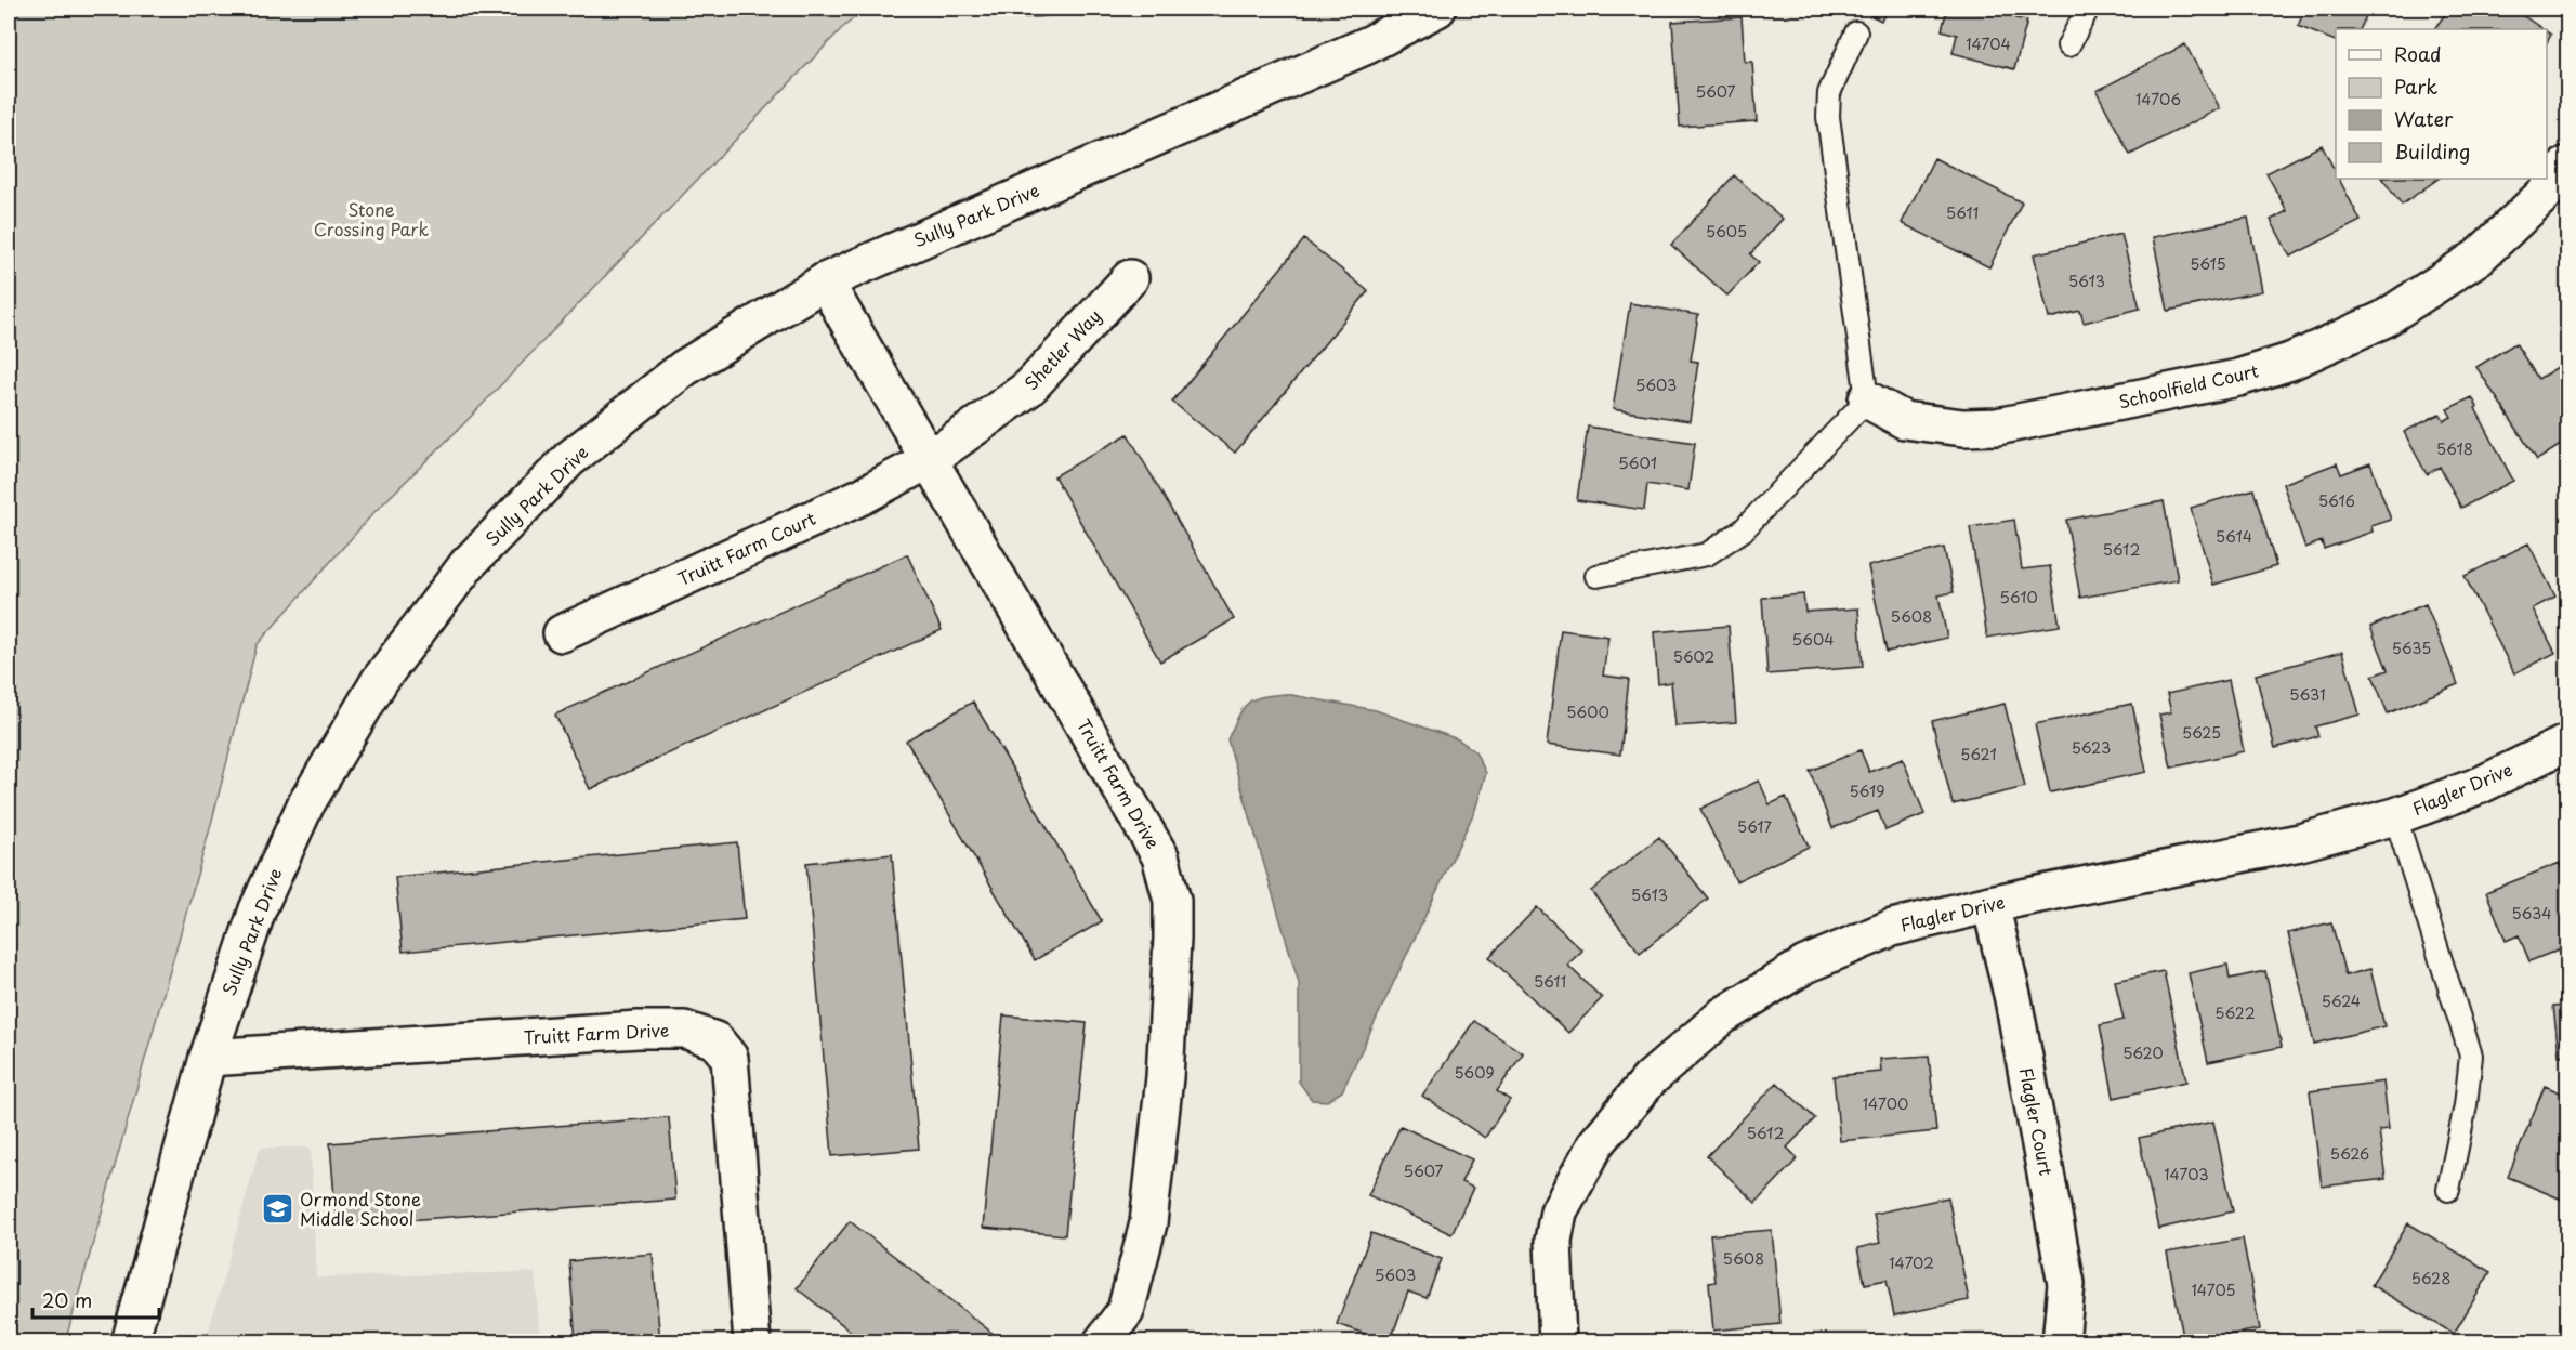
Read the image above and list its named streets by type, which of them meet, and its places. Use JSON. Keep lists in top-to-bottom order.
{
  "streets": {
    "street": [
      "Sully Park Drive",
      "Shetler Way",
      "Schoolfield Court",
      "Truitt Farm Court",
      "Truitt Farm Drive",
      "Flagler Drive",
      "Flagler Court"
    ]
  },
  "crossings": [
    ["Sully Park Drive", "Truitt Farm Drive"],
    ["Shetler Way", "Truitt Farm Court"],
    ["Shetler Way", "Truitt Farm Drive"],
    ["Truitt Farm Court", "Truitt Farm Drive"],
    ["Flagler Drive", "Flagler Court"]
  ],
  "parks": ["Stone Crossing Park"],
  "places": {
    "school or university": ["Ormond Stone Middle School"]
  },
  "house_numbers": [
    "14704",
    "5607",
    "14706",
    "5611",
    "5605",
    "5615",
    "5613",
    "5603",
    "5618",
    "5601",
    "5616",
    "5614",
    "5612",
    "5610",
    "5608",
    "5604",
    "5635",
    "5602",
    "5631",
    "5600",
    "5625",
    "5623",
    "5621",
    "5619",
    "5617",
    "5613",
    "5634",
    "5611",
    "5624",
    "5622",
    "5620",
    "5609",
    "14700",
    "5612",
    "5626",
    "5607",
    "14703",
    "5608",
    "14702",
    "5603",
    "5628",
    "14705"
  ],
  "legend": [
    "Road",
    "Park",
    "Water",
    "Building"
  ],
  "scale_bar": "20 m"
}
